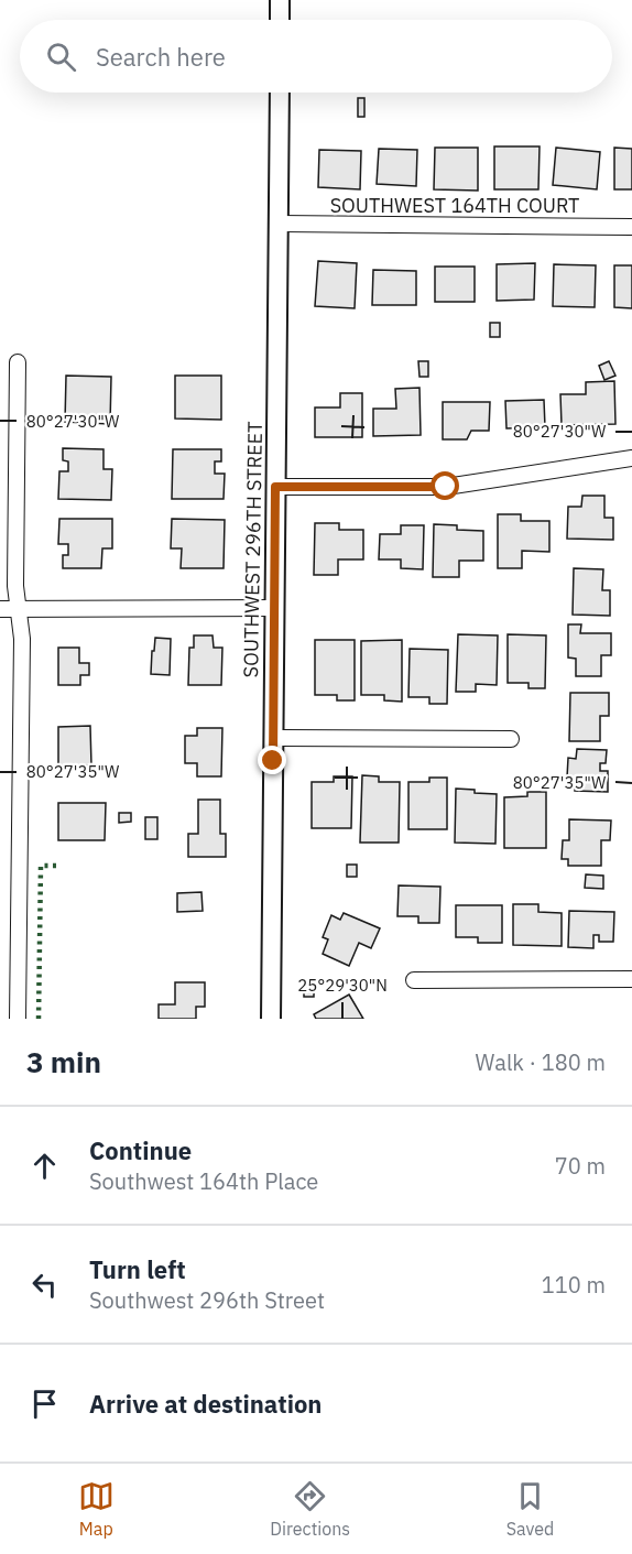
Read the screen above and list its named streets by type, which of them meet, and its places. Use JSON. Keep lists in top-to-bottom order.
{
  "streets": {
    "street": ["SOUTHWEST 164TH COURT", "SOUTHWEST 296TH STREET"]
  },
  "crossings": [
    ["SOUTHWEST 164TH COURT", "SOUTHWEST 296TH STREET"]
  ],
  "page": {
    "search": "Search here",
    "heading": ["3 min", "Walk · 180 m"],
    "list": [
      ["Continue", "Southwest 164th Place", "70 m"],
      ["Turn left", "Southwest 296th Street", "110 m"],
      "Arrive at destination"
    ],
    "nav": ["Map", "Directions", "Saved"]
  },
  "coordinates": ["80°27'30\"W", "80°27'35\"W", "25°29'30\"N"]
}
